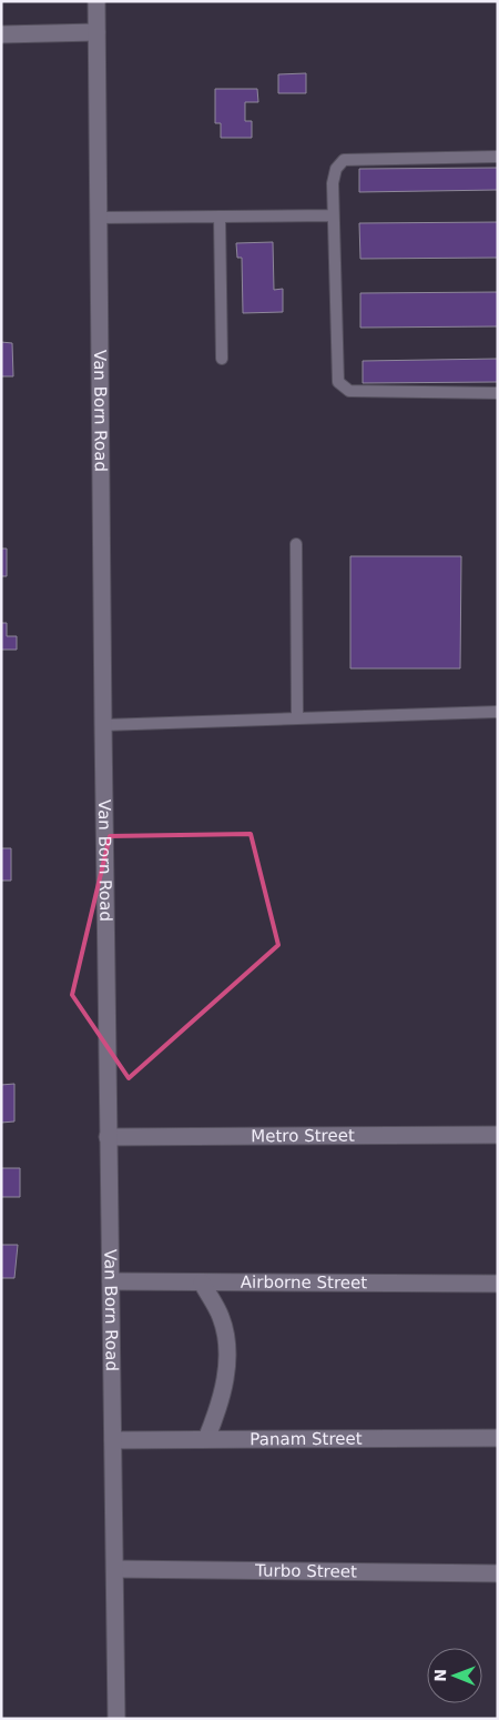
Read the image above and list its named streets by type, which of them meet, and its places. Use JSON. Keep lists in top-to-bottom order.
{
  "streets": {
    "street": [
      "Van Born Road",
      "Metro Street",
      "Airborne Street",
      "Panam Street",
      "Turbo Street"
    ]
  },
  "crossings": [
    ["Van Born Road", "Metro Street"],
    ["Van Born Road", "Airborne Street"],
    ["Van Born Road", "Panam Street"],
    ["Van Born Road", "Turbo Street"]
  ],
  "north": "left"
}
